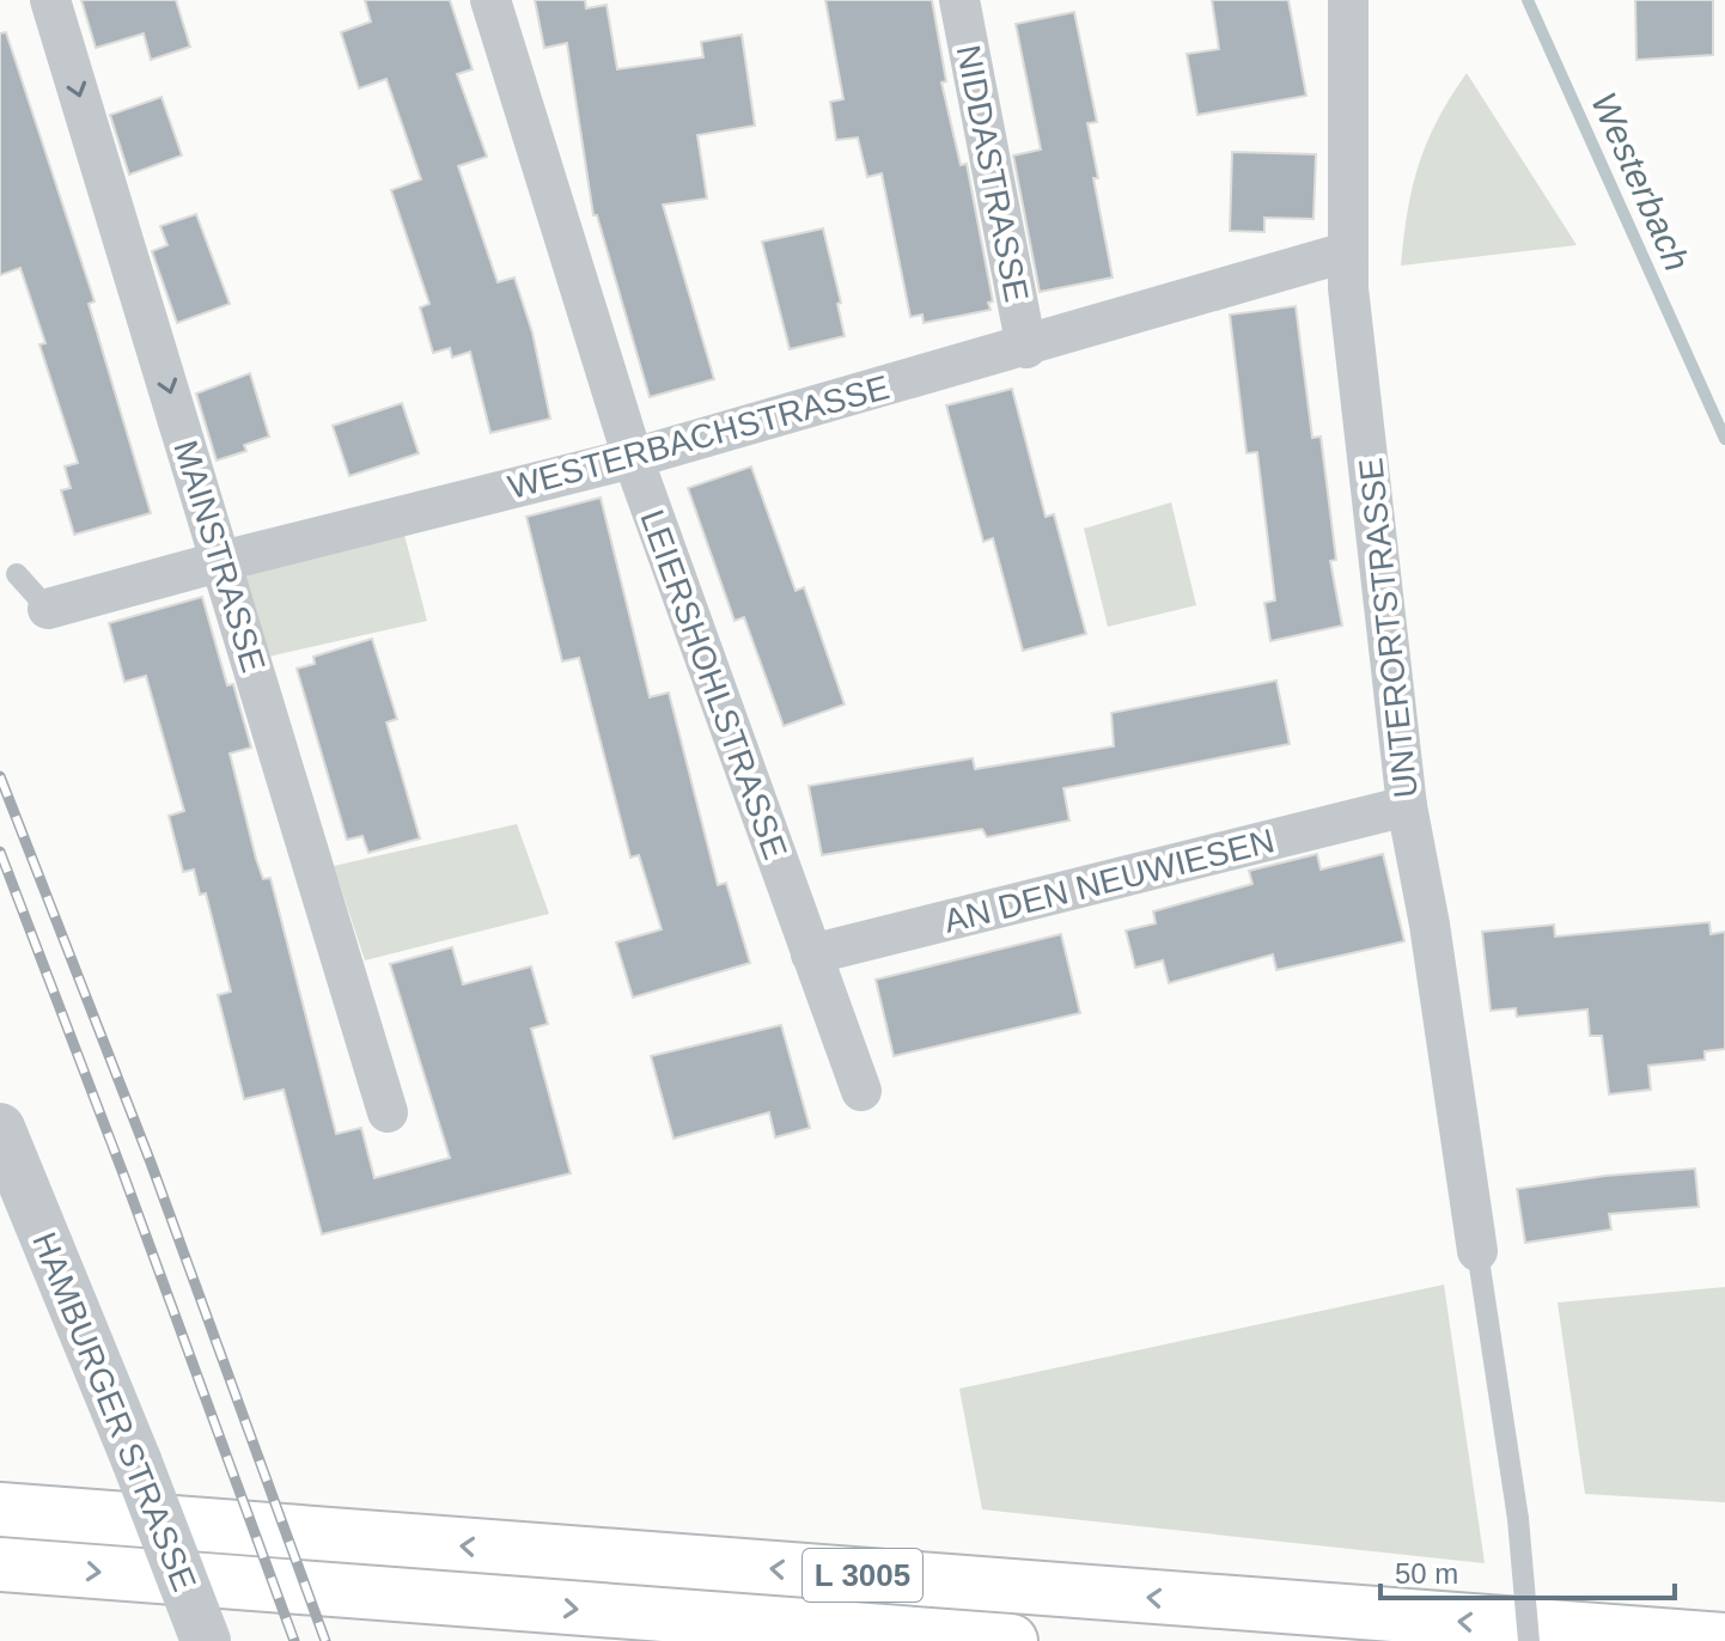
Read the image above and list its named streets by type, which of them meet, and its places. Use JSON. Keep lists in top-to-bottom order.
{
  "streets": {
    "highway": ["L 3005"],
    "street": [
      "NIDDASTRASSE",
      "WESTERBACHSTRASSE",
      "MAINSTRASSE",
      "UNTERORTSTRASSE",
      "LEIERSHOHLSTRASSE",
      "AN DEN NEUWIESEN",
      "HAMBURGER STRASSE"
    ]
  },
  "crossings": [
    ["NIDDASTRASSE", "WESTERBACHSTRASSE"],
    ["WESTERBACHSTRASSE", "MAINSTRASSE"],
    ["WESTERBACHSTRASSE", "UNTERORTSTRASSE"],
    ["WESTERBACHSTRASSE", "LEIERSHOHLSTRASSE"],
    ["UNTERORTSTRASSE", "AN DEN NEUWIESEN"],
    ["LEIERSHOHLSTRASSE", "AN DEN NEUWIESEN"]
  ],
  "one_way": ["MAINSTRASSE"],
  "water": ["Westerbach"],
  "scale_bar": "50 m"
}
